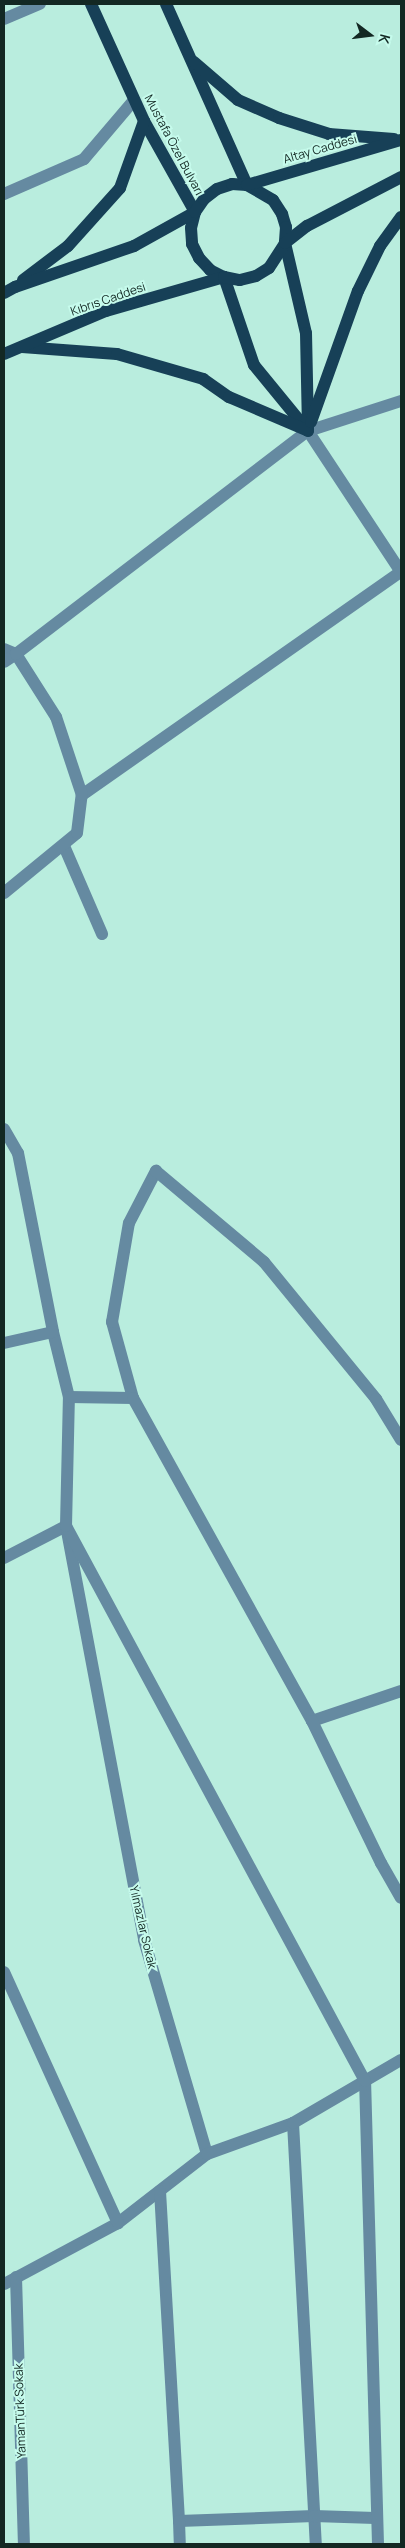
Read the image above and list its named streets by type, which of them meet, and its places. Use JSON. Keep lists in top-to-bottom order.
{
  "streets": {
    "main road": ["Mustafa Özel Bulvarı", "Altay Caddesi", "Kıbrıs Caddesi"],
    "street": ["Yılmazlar Sokak", "YamanTürk Sokak"]
  },
  "crossings": [
    ["Mustafa Özel Bulvarı", "Altay Caddesi"],
    ["Mustafa Özel Bulvarı", "Kıbrıs Caddesi"],
    ["Altay Caddesi", "Kıbrıs Caddesi"]
  ],
  "north": "right"
}
